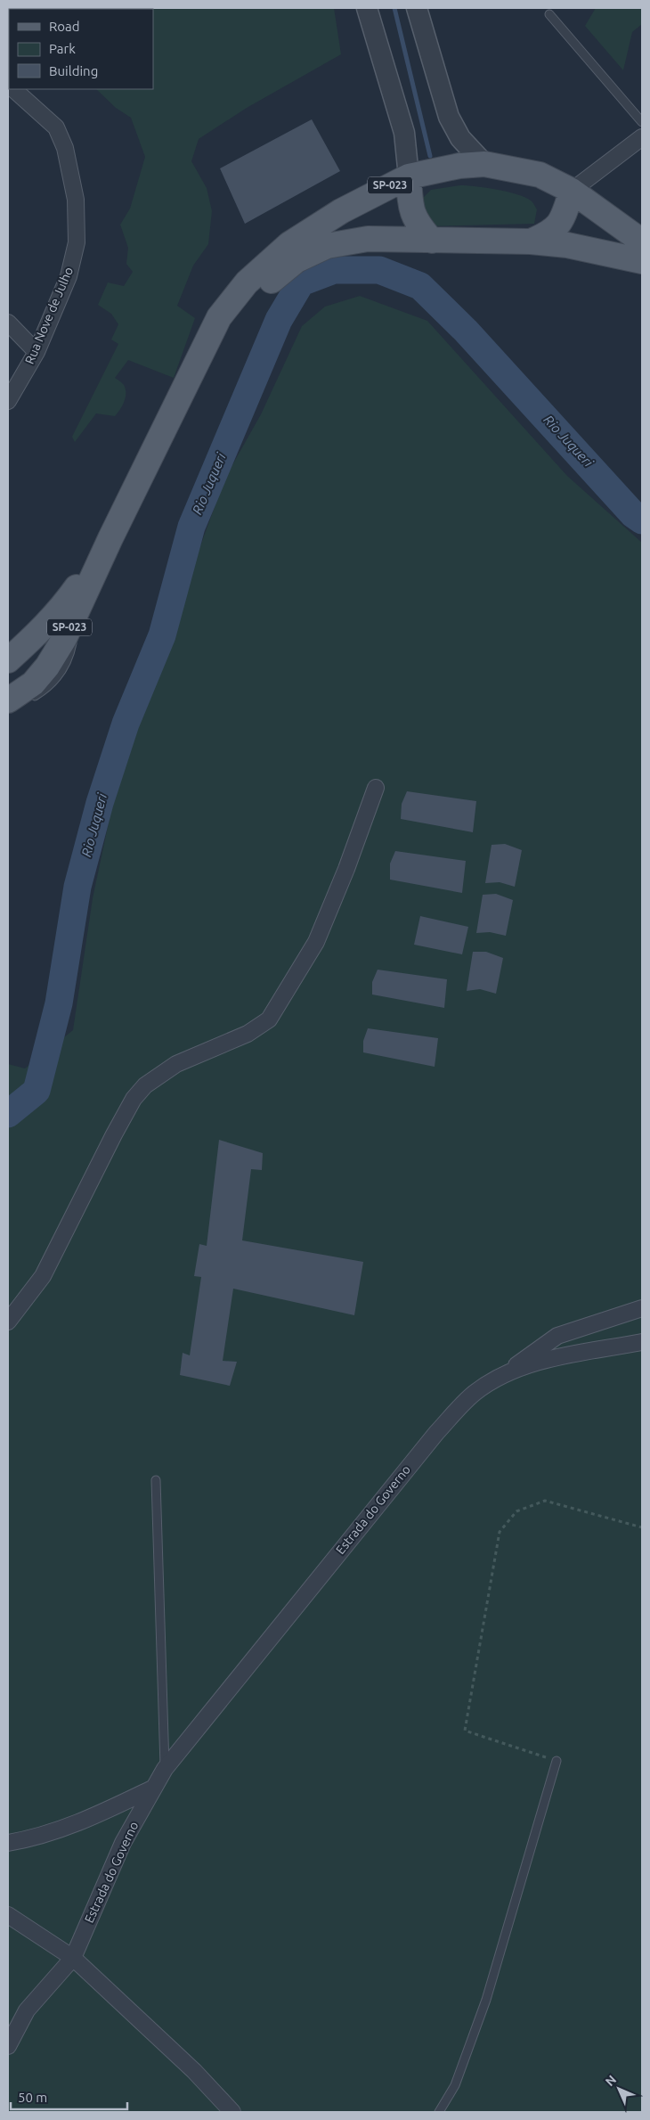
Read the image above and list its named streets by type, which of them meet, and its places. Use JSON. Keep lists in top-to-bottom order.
{
  "streets": {
    "main road": ["SP-023"],
    "street": ["Rua Nove de Julho", "Estrada do Governo"]
  },
  "water": ["Rio Juqueri"],
  "legend": ["Road", "Park", "Building"],
  "scale_bar": "50 m",
  "north": "top left"
}
